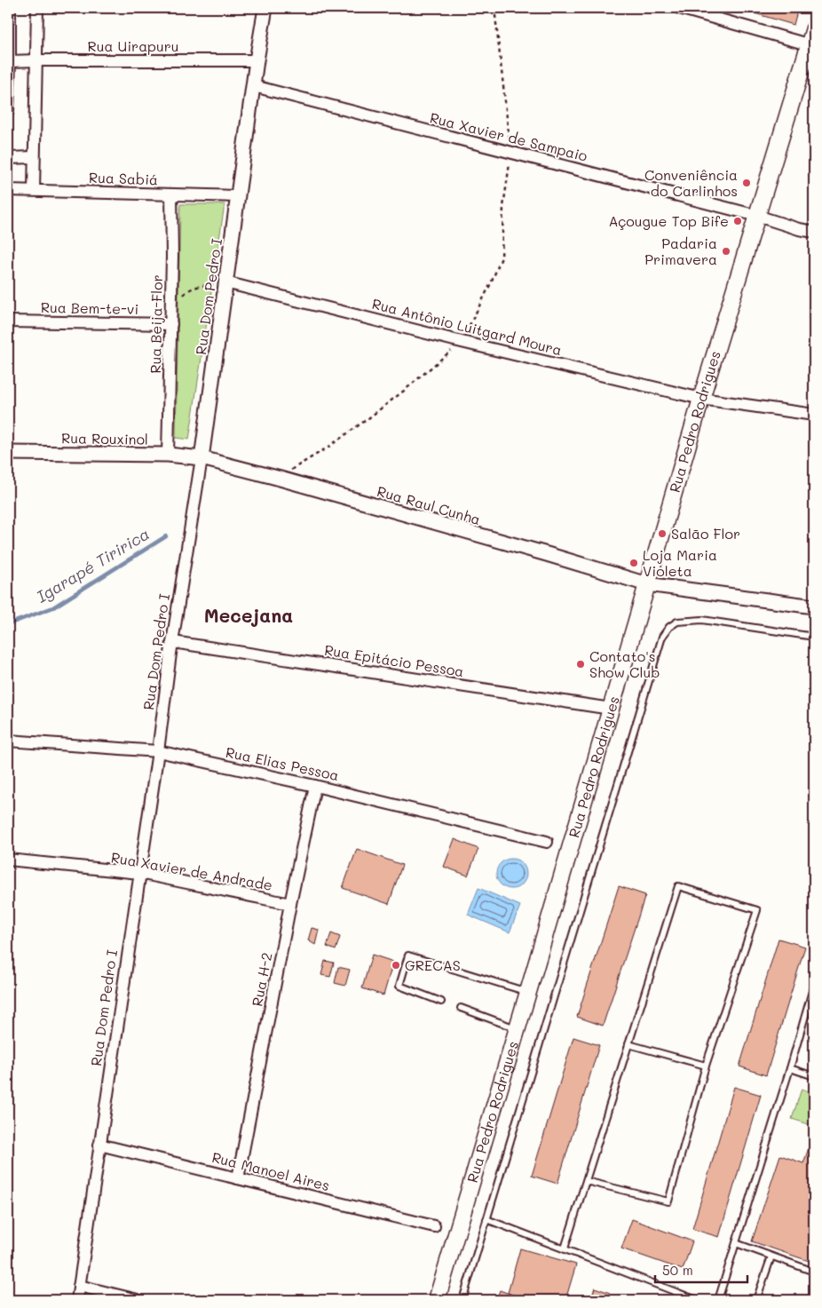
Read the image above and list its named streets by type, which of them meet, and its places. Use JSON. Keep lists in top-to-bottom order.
{
  "streets": {
    "main road": ["Rua Pedro Rodrigues"],
    "street": [
      "Rua Uirapuru",
      "Rua Xavier de Sampaio",
      "Rua Sabiá",
      "Rua Dom Pedro I",
      "Rua Bem-te-vi",
      "Rua Beija-Flor",
      "Rua Antônio Luitgard Moura",
      "Rua Rouxinol",
      "Rua Raul Cunha",
      "Rua Epitácio Pessoa",
      "Rua Elias Pessoa",
      "Rua Xavier de Andrade",
      "Rua H-2",
      "Rua Manoel Aires"
    ]
  },
  "crossings": [
    ["Rua Uirapuru", "Rua Dom Pedro I"],
    ["Rua Xavier de Sampaio", "Rua Dom Pedro I"],
    ["Rua Xavier de Sampaio", "Rua Pedro Rodrigues"],
    ["Rua Sabiá", "Rua Dom Pedro I"],
    ["Rua Sabiá", "Rua Beija-Flor"],
    ["Rua Dom Pedro I", "Rua Antônio Luitgard Moura"],
    ["Rua Dom Pedro I", "Rua Rouxinol"],
    ["Rua Dom Pedro I", "Rua Raul Cunha"],
    ["Rua Dom Pedro I", "Rua Epitácio Pessoa"],
    ["Rua Dom Pedro I", "Rua Elias Pessoa"],
    ["Rua Dom Pedro I", "Rua Xavier de Andrade"],
    ["Rua Dom Pedro I", "Rua Manoel Aires"],
    ["Rua Bem-te-vi", "Rua Beija-Flor"],
    ["Rua Beija-Flor", "Rua Rouxinol"],
    ["Rua Antônio Luitgard Moura", "Rua Pedro Rodrigues"],
    ["Rua Pedro Rodrigues", "Rua Raul Cunha"],
    ["Rua Pedro Rodrigues", "Rua Epitácio Pessoa"],
    ["Rua Rouxinol", "Rua Raul Cunha"],
    ["Rua Elias Pessoa", "Rua H-2"],
    ["Rua Xavier de Andrade", "Rua H-2"],
    ["Rua H-2", "Rua Manoel Aires"]
  ],
  "districts": ["Mecejana"],
  "water": ["Igarapé Tiririca"],
  "places": [
    "Conveniência do Carlinhos",
    "Açougue Top Bife",
    "Padaria Primavera",
    "Salão Flor",
    "Loja Maria Violeta",
    "Contato's Show Club",
    "GRECAS"
  ],
  "scale_bar": "50 m"
}
